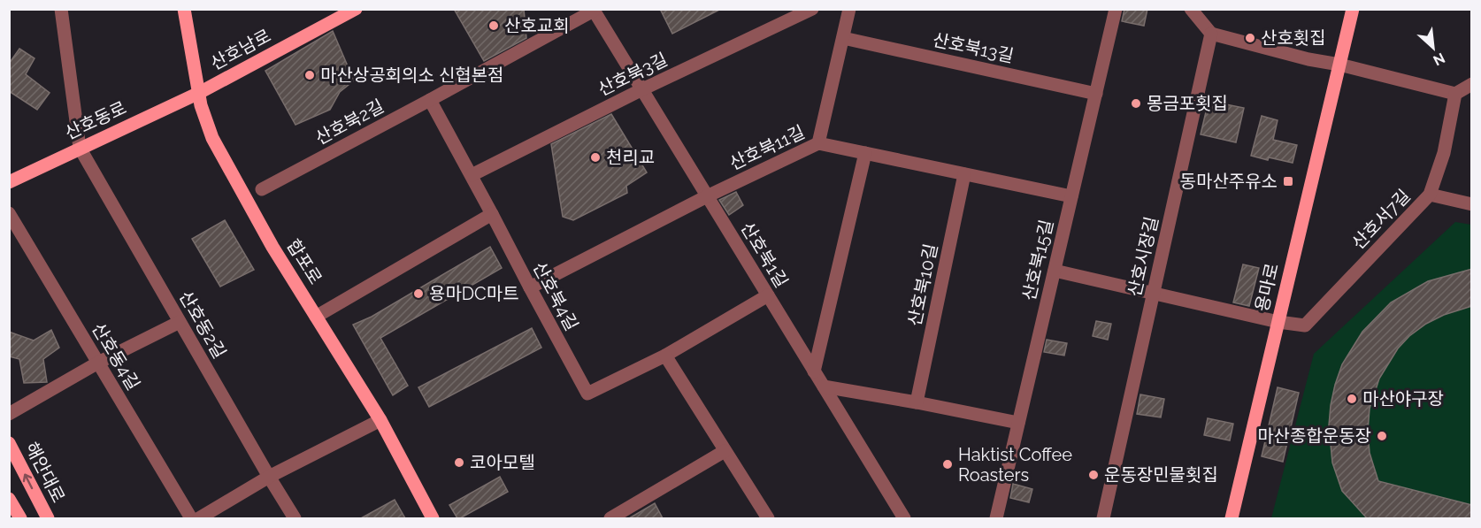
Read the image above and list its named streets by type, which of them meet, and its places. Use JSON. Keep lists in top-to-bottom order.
{
  "streets": {
    "main road": [
      "산호남로",
      "산호동로",
      "합포로",
      "용마로",
      "해안대로"
    ],
    "street": [
      "산호북13길",
      "산호북3길",
      "산호북2길",
      "산호북11길",
      "산호서7길",
      "산호북1길",
      "산호시장길",
      "산호북15길",
      "산호북10길",
      "산호북4길",
      "산호동2길",
      "산호동4길"
    ]
  },
  "crossings": [
    ["산호북13길", "산호북15길"],
    ["산호남로", "산호동로"],
    ["산호남로", "합포로"],
    ["산호북3길", "산호북1길"],
    ["산호북3길", "산호북4길"],
    ["산호동로", "합포로"],
    ["산호동로", "산호동2길"],
    ["산호북2길", "산호북1길"],
    ["산호북2길", "산호북4길"],
    ["산호북11길", "산호북1길"],
    ["산호북11길", "산호북15길"],
    ["산호북11길", "산호북10길"],
    ["산호북11길", "산호북4길"],
    ["산호서7길", "용마로"],
    ["산호북1길", "산호북4길"]
  ],
  "one_way": ["해안대로"],
  "places": {
    "other": [
      "산호교회",
      "산호횟집",
      "마산상공회의소 신협본점",
      "몽금포횟집",
      "천리교",
      "용마DC마트",
      "마산야구장",
      "마산종합운동장",
      "코아모텔",
      "Haktist Coffee Roasters",
      "운동장민물횟집"
    ],
    "transit": ["동마산주유소"]
  },
  "north": "bottom right"
}
